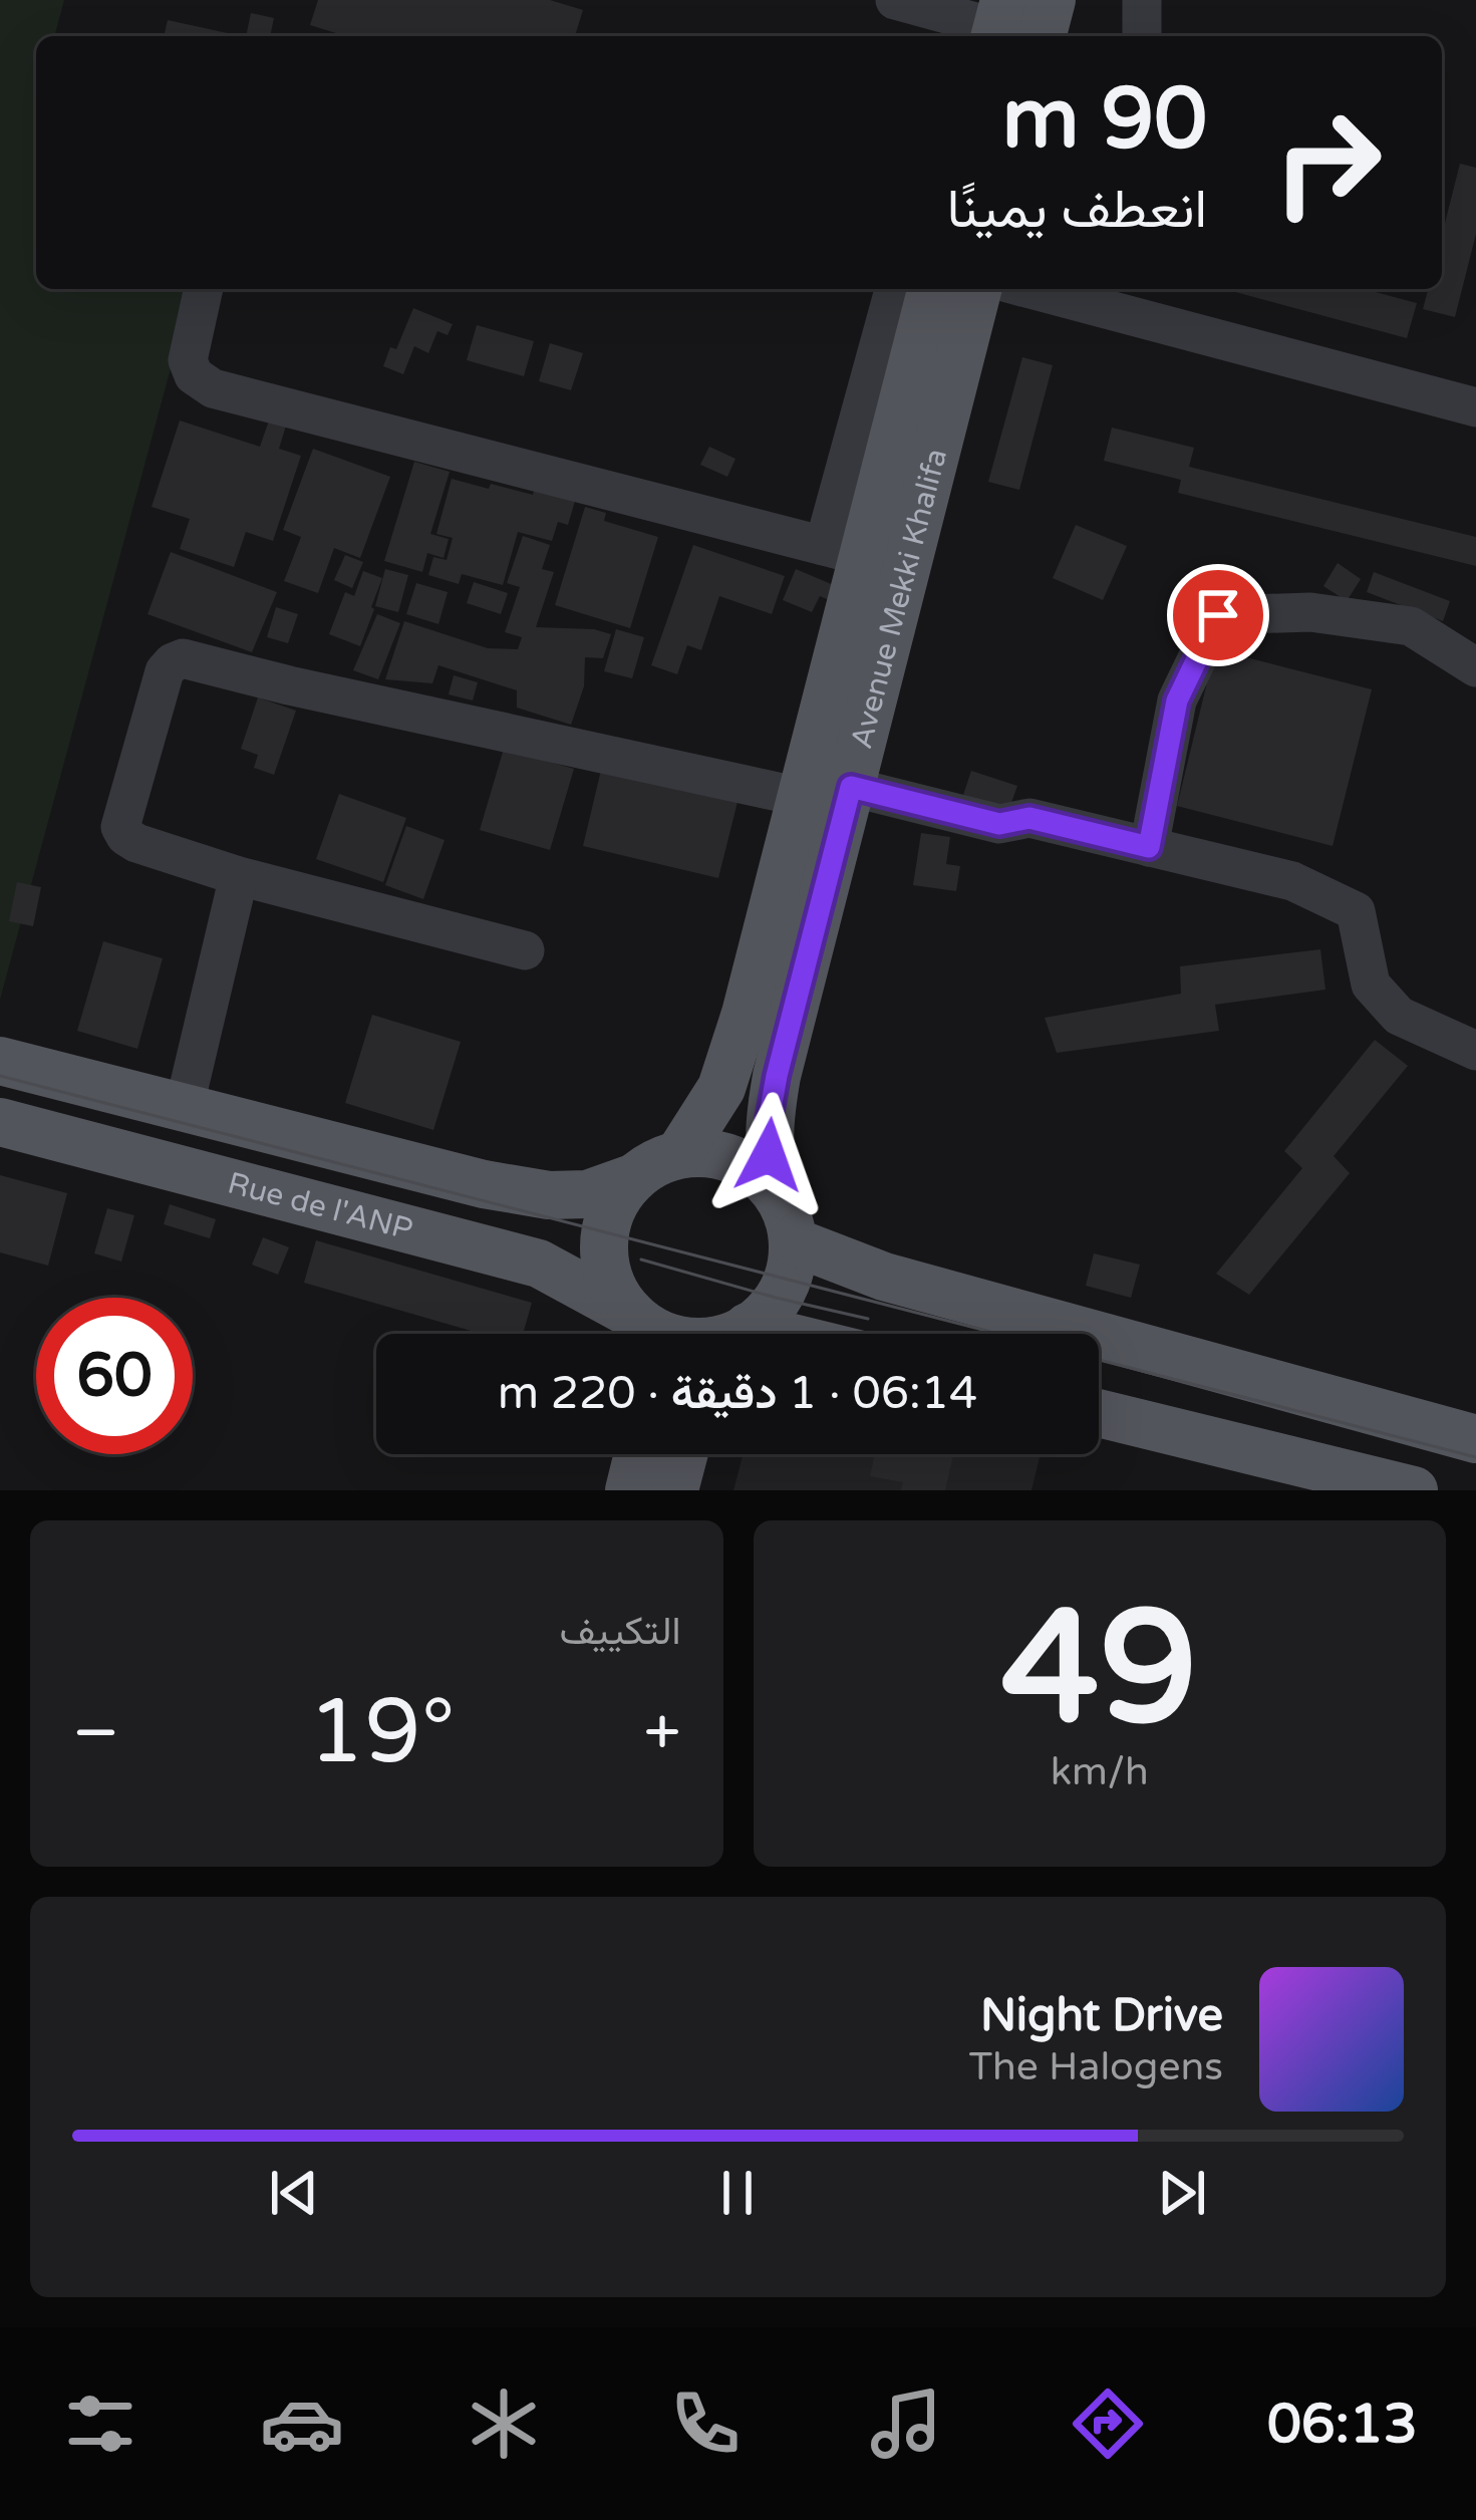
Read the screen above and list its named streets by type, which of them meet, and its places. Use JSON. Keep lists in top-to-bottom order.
{
  "streets": {
    "main road": ["Avenue Mekki Khalifa", "Rue de l'ANP"]
  },
  "page": {
    "turn": ["90 m", "انعطف يمينًا"],
    "limit": "60",
    "trip": "06:14 · 1 دقيقة · 220 m",
    "tile": [
      ["49", "km/h"],
      "التكييف"
    ],
    "heat": ["−", "19°", "+"],
    "song": ["Night Drive", "The Halogens"],
    "tabs": "06:13"
  }
}
